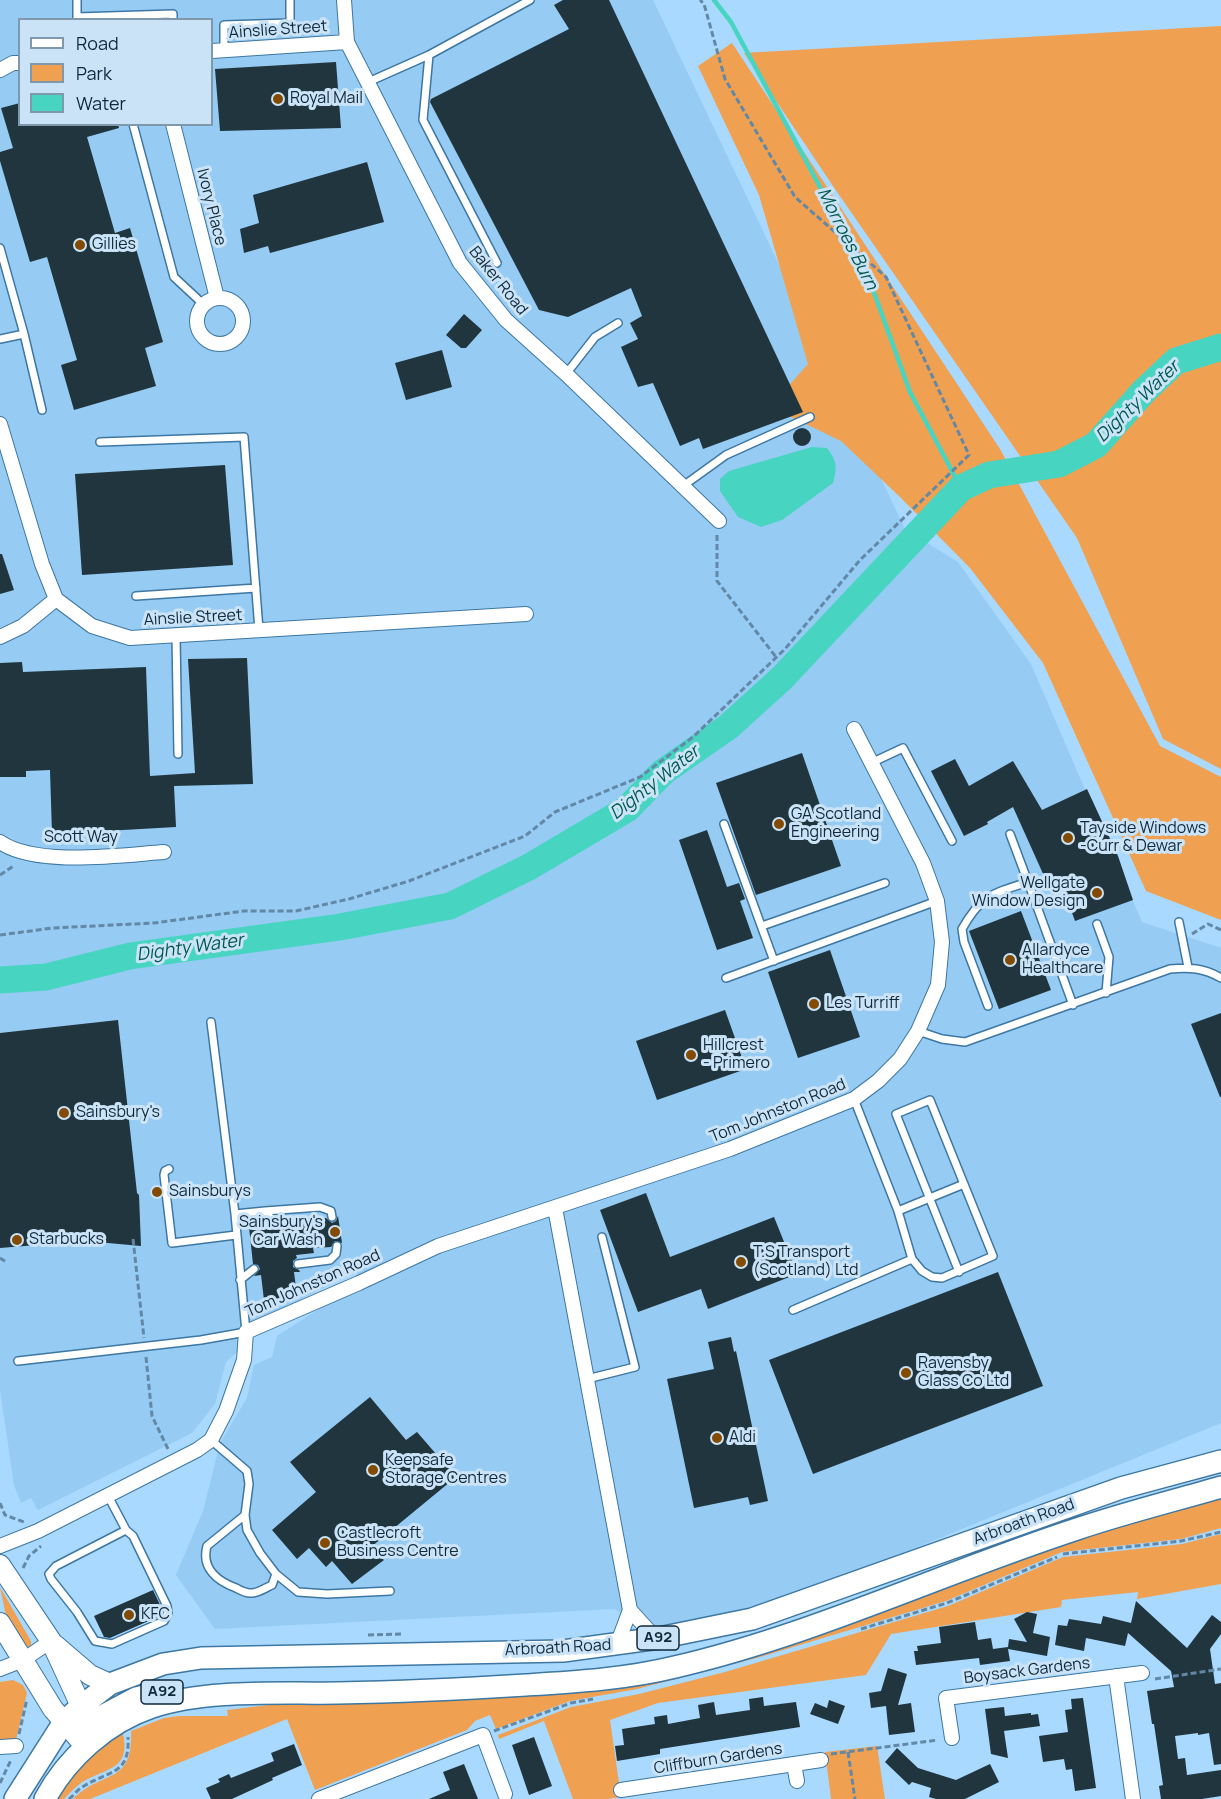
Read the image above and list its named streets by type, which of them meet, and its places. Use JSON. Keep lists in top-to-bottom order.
{
  "streets": {
    "main road": ["Arbroath Road", "A92"],
    "street": [
      "Ainslie Street",
      "Ivory Place",
      "Baker Road",
      "Scott Way",
      "Tom Johnston Road",
      "Boysack Gardens",
      "Cliffburn Gardens"
    ]
  },
  "crossings": [
    ["Ainslie Street", "Baker Road"]
  ],
  "water": ["Morroes Burn", "Dighty Water"],
  "places": [
    "Royal Mail",
    "Gillies",
    "GA Scotland Engineering",
    "Tayside Windows -Curr & Dewar",
    "Wellgate Window Design",
    "Allardyce Healthcare",
    "Les Turriff",
    "Hillcrest - Primero",
    "Sainsbury's",
    "Sainsburys",
    "Sainsbury's Car Wash",
    "Starbucks",
    "T.S Transport (Scotland) Ltd",
    "Ravensby Glass Co Ltd",
    "Aldi",
    "Keepsafe Storage Centres",
    "Castlecroft Business Centre",
    "KFC"
  ],
  "legend": ["Road", "Park", "Water"]
}
